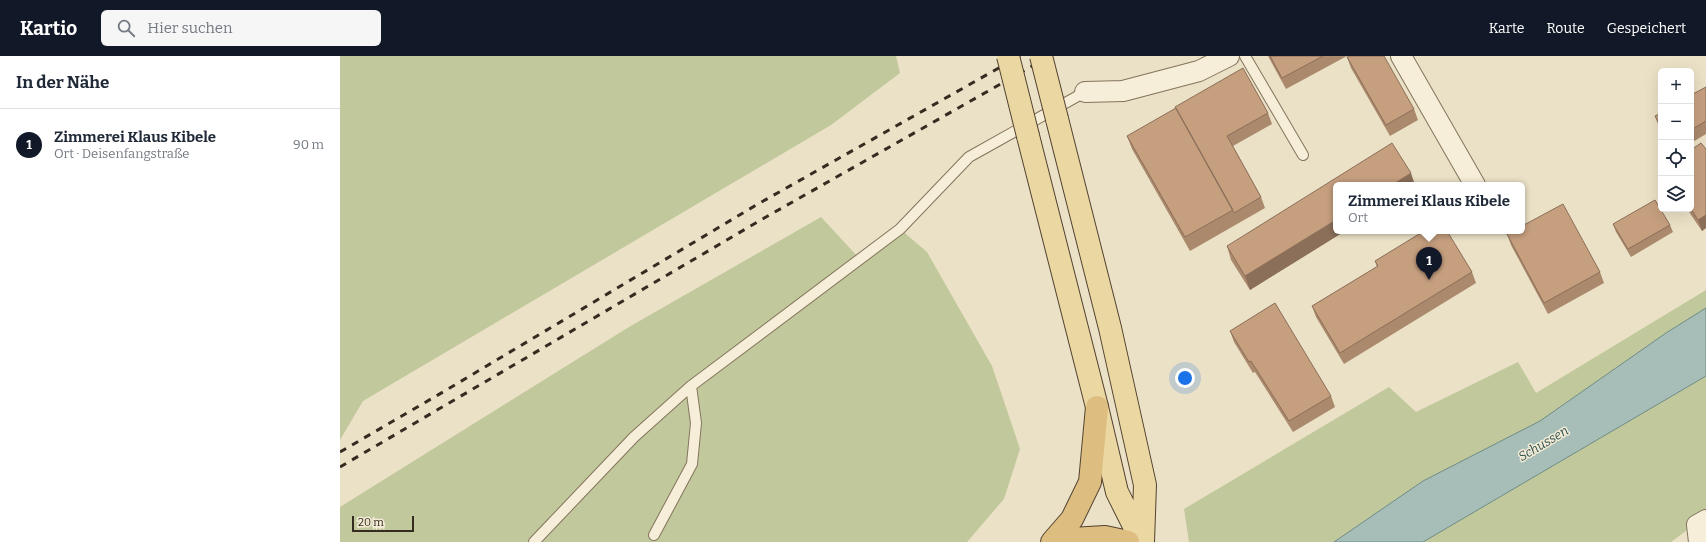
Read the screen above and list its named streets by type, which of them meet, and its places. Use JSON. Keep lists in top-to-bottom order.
{
  "water": ["Schussen"],
  "scale_bar": "20 m",
  "page": {
    "header": "Kartio",
    "search": "Hier suchen",
    "nav": ["Karte", "Route", "Gespeichert"],
    "heading": "In der Nähe",
    "map_buttons": ["+", "−"],
    "list": [
      {
        "mark": "1",
        "name": "Zimmerei Klaus Kibele",
        "note": "Ort · Deisenfangstraße",
        "value": "90 m"
      }
    ],
    "popup": ["Zimmerei Klaus Kibele", "Ort"],
    "pins": "1",
    "scale": "20 m"
  }
}
